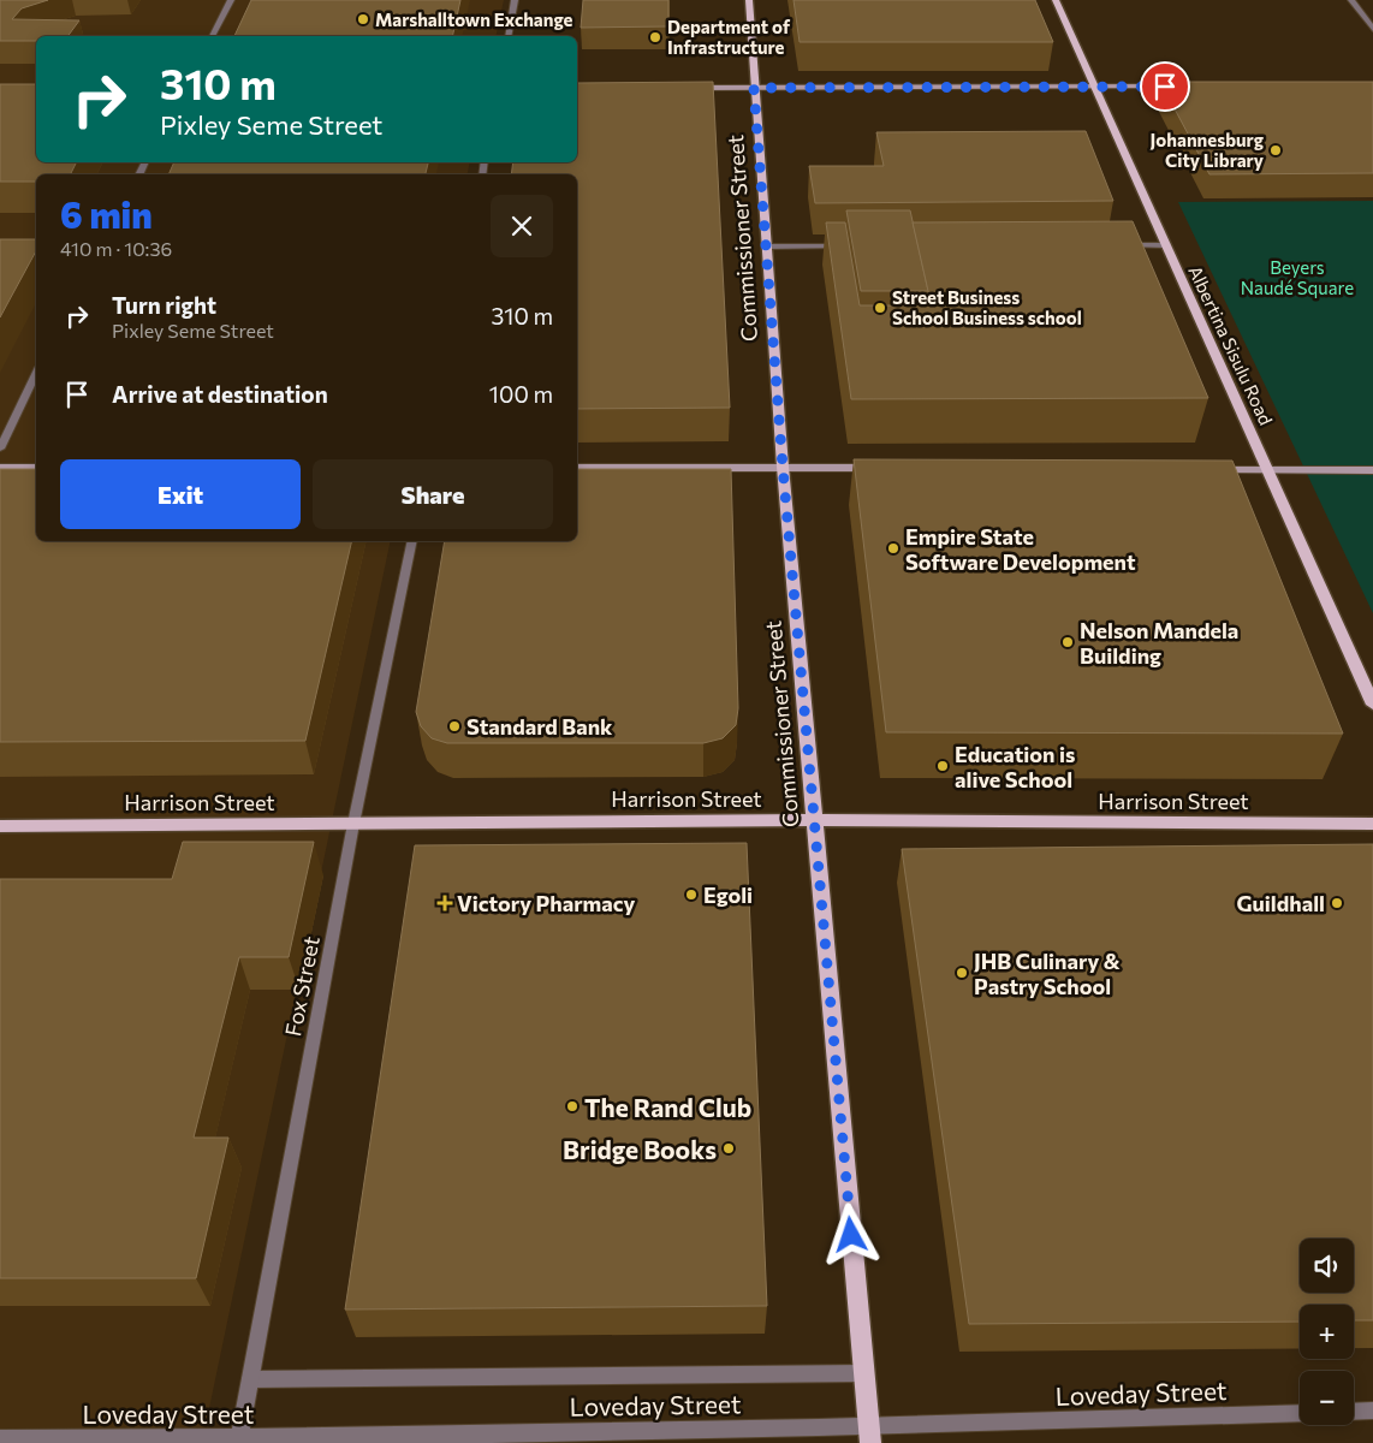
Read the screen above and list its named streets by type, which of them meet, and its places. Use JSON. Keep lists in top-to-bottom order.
{
  "streets": {
    "main road": ["Commissioner Street", "Albertina Sisulu Road", "Harrison Street"],
    "street": ["Fox Street", "Loveday Street"]
  },
  "crossings": [
    ["Commissioner Street", "Harrison Street"],
    ["Commissioner Street", "Loveday Street"],
    ["Harrison Street", "Fox Street"],
    ["Fox Street", "Loveday Street"]
  ],
  "parks": ["Beyers Naudé Square"],
  "places": {
    "other": [
      "Marshalltown Exchange",
      "Department of Infrastructure",
      "Johannesburg City Library",
      "Street Business School Business school",
      "Empire State Software Development",
      "Nelson Mandela Building",
      "Standard Bank",
      "Education is alive School",
      "Egoli",
      "Guildhall",
      "JHB Culinary & Pastry School",
      "The Rand Club",
      "Bridge Books"
    ],
    "health": ["Victory Pharmacy"]
  },
  "page": {
    "turn": ["310 m", "Pixley Seme Street"],
    "heading": ["6 min", "410 m · 10:36"],
    "list": [
      {
        "name": "Turn right",
        "note": "Pixley Seme Street",
        "value": "310 m"
      },
      {
        "name": "Arrive at destination",
        "value": "100 m"
      }
    ],
    "buttons": ["Exit", "Share"],
    "map_buttons": ["+", "−"]
  }
}
